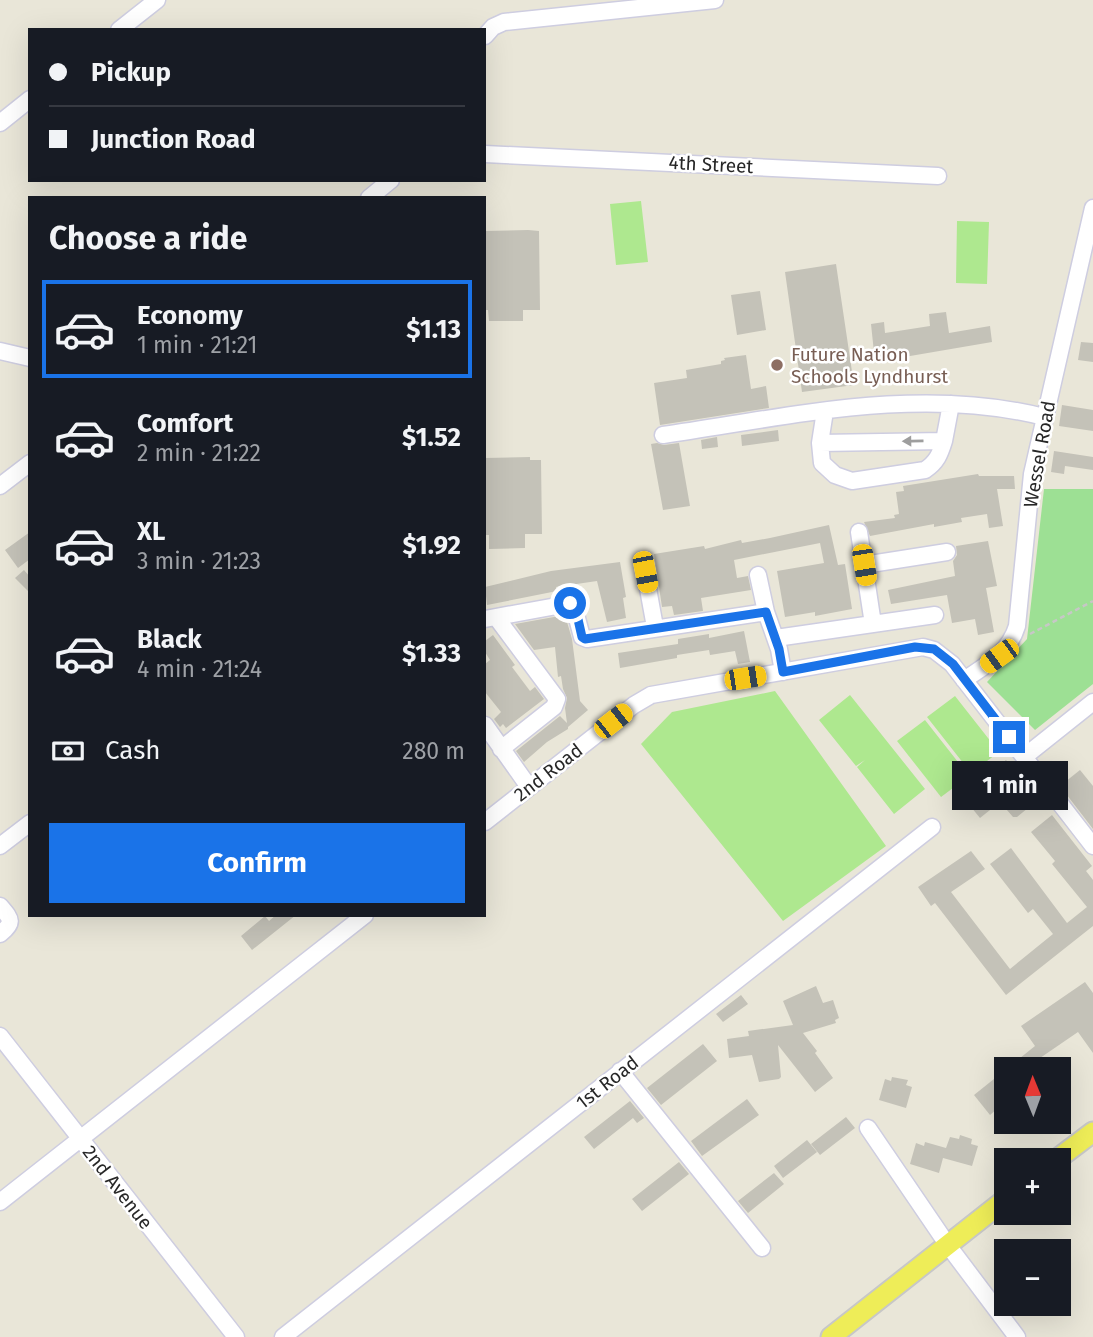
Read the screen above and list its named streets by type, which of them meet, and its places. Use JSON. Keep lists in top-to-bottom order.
{
  "streets": {
    "street": [
      "4th Street",
      "Wessel Road",
      "2nd Road",
      "1st Road",
      "2nd Avenue"
    ]
  },
  "places": ["Future Nation Schools Lyndhurst"],
  "north": "top",
  "page": {
    "banner": ["Pickup", "Junction Road"],
    "heading": "Choose a ride",
    "list": [
      {
        "name": "Economy",
        "note": "1 min · 21:21",
        "value": "$1.13"
      },
      {
        "name": "Comfort",
        "note": "2 min · 21:22",
        "value": "$1.52"
      },
      {
        "name": "XL",
        "note": "3 min · 21:23",
        "value": "$1.92"
      },
      {
        "name": "Black",
        "note": "4 min · 21:24",
        "value": "$1.33"
      }
    ],
    "pay": ["Cash", "280 m"],
    "bubble": "1 min",
    "buttons": "Confirm",
    "map_buttons": ["+", "−"]
  }
}
